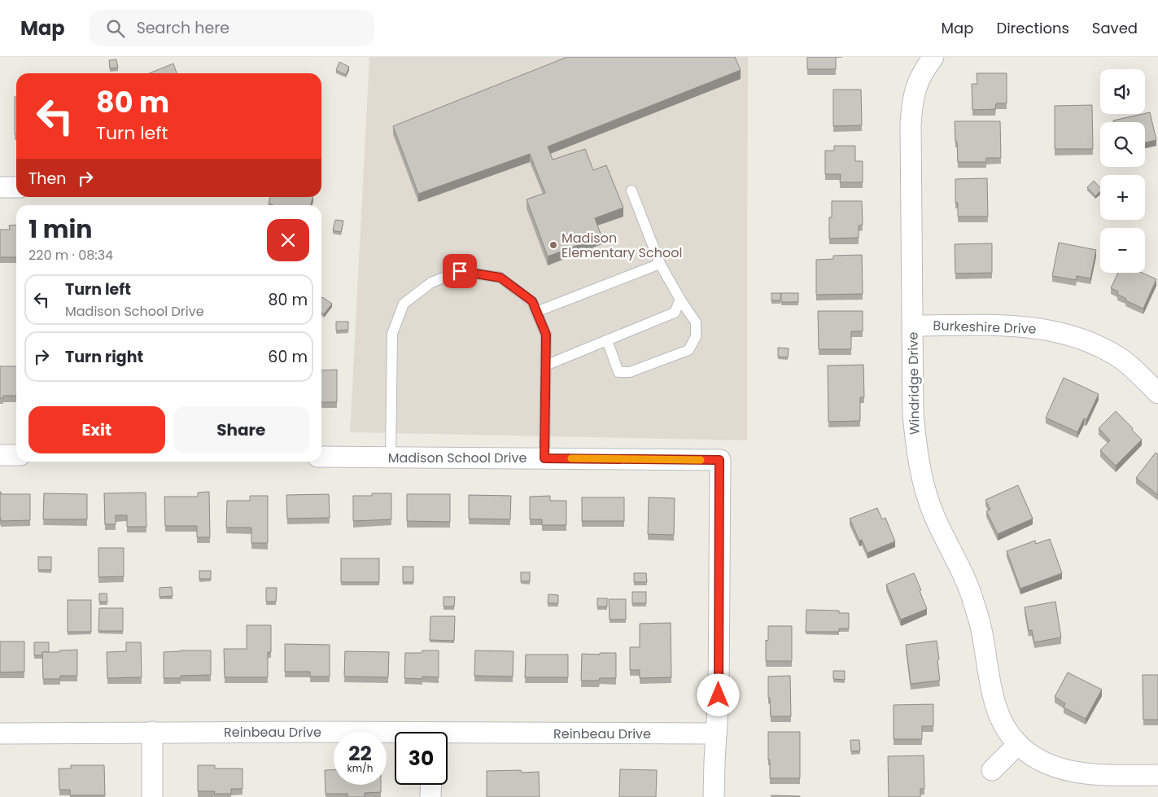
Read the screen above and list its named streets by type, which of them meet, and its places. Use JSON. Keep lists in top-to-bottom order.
{
  "streets": {
    "street": [
      "Burkeshire Drive",
      "Windridge Drive",
      "Madison School Drive",
      "Reinbeau Drive"
    ]
  },
  "crossings": [
    ["Burkeshire Drive", "Windridge Drive"],
    ["Madison School Drive", "Reinbeau Drive"]
  ],
  "places": ["Madison Elementary School"],
  "page": {
    "header": "Map",
    "search": "Search here",
    "nav": ["Map", "Directions", "Saved"],
    "map_buttons": ["+", "−"],
    "turn": ["80 m", "Turn left"],
    "then": "Then",
    "heading": ["1 min", "220 m · 08:34"],
    "list": [
      {
        "name": "Turn left",
        "note": "Madison School Drive",
        "value": "80 m"
      },
      {
        "name": "Turn right",
        "value": "60 m"
      }
    ],
    "buttons": ["Exit", "Share"],
    "speed": "22 km/h",
    "limit": "30"
  }
}
